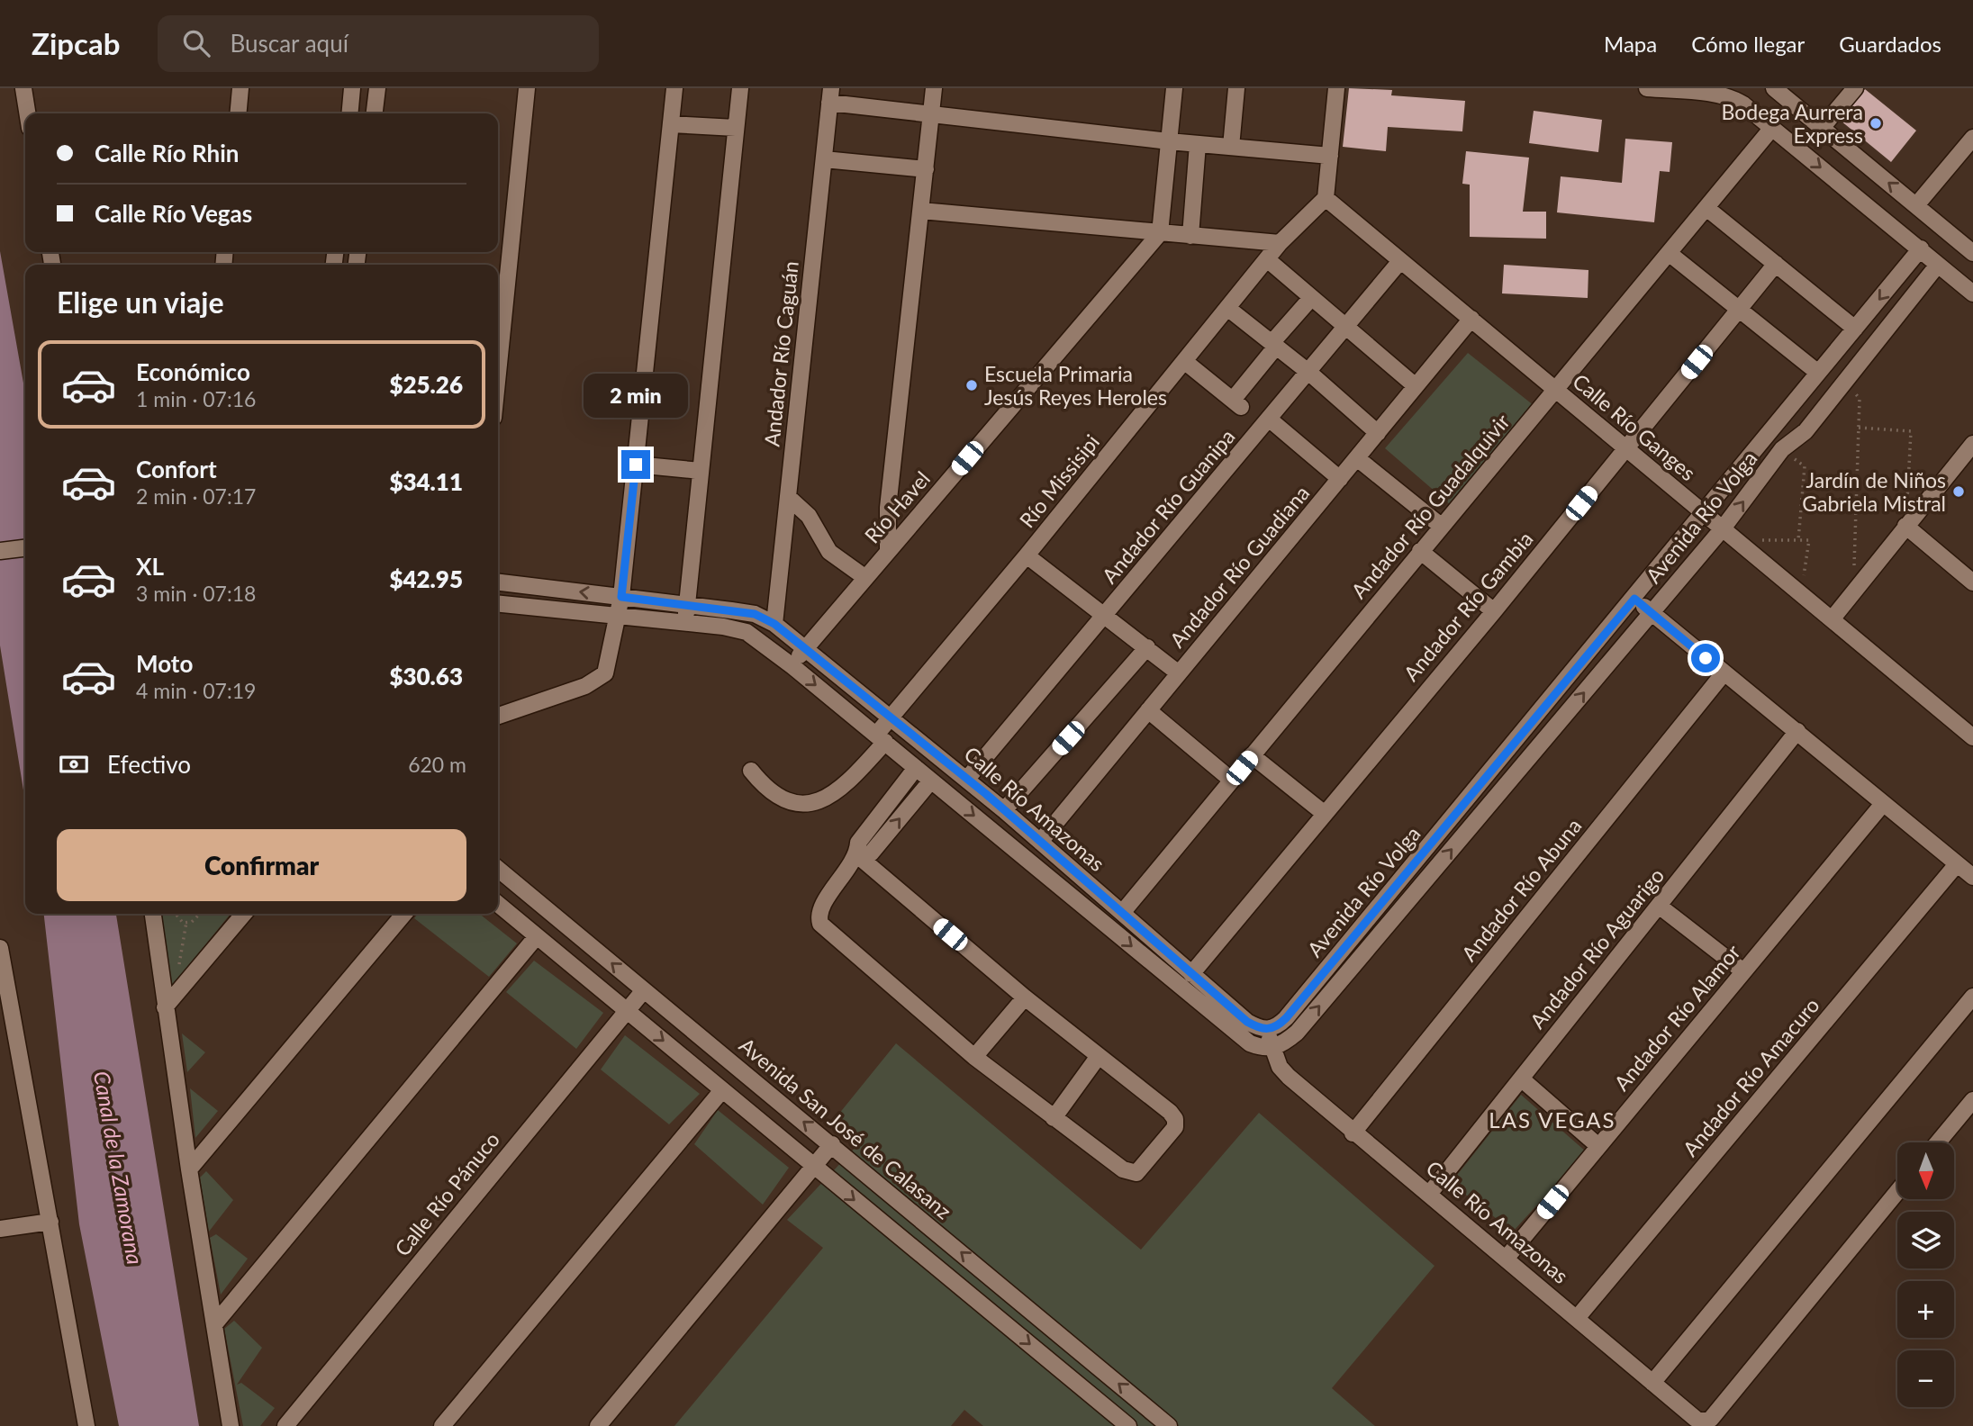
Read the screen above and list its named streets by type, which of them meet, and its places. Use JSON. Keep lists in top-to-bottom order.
{
  "streets": {
    "street": [
      "Andador Río Caguán",
      "Calle Río Ganges",
      "Río Missisipi",
      "Andador Río Guanipa",
      "Andador Río Guadalquivir",
      "Río Havel",
      "Avenida Río Volga",
      "Andador Río Guadiana",
      "Andador Río Gambia",
      "Calle Río Amazonas",
      "Andador Río Abuna",
      "Andador Río Aguarigo",
      "Andador Río Alamor",
      "Andador Río Amacuro",
      "Avenida San José de Calasanz",
      "Calle Río Pánuco"
    ]
  },
  "crossings": [
    ["Andador Río Caguán", "Calle Río Amazonas"],
    ["Calle Río Ganges", "Río Missisipi"],
    ["Calle Río Ganges", "Andador Río Guanipa"],
    ["Calle Río Ganges", "Andador Río Guadalquivir"],
    ["Calle Río Ganges", "Avenida Río Volga"],
    ["Calle Río Ganges", "Andador Río Guadiana"],
    ["Calle Río Ganges", "Andador Río Gambia"],
    ["Río Missisipi", "Calle Río Amazonas"],
    ["Andador Río Guanipa", "Calle Río Amazonas"],
    ["Andador Río Guadalquivir", "Calle Río Amazonas"],
    ["Río Havel", "Calle Río Amazonas"],
    ["Avenida Río Volga", "Calle Río Amazonas"],
    ["Andador Río Guadiana", "Calle Río Amazonas"],
    ["Andador Río Gambia", "Calle Río Amazonas"],
    ["Calle Río Amazonas", "Andador Río Abuna"],
    ["Calle Río Amazonas", "Andador Río Aguarigo"],
    ["Calle Río Amazonas", "Andador Río Alamor"],
    ["Calle Río Amazonas", "Andador Río Amacuro"],
    ["Avenida San José de Calasanz", "Calle Río Pánuco"]
  ],
  "districts": ["LAS VEGAS"],
  "water": ["Canal de la Zamorana"],
  "places": ["Bodega Aurrera Express", "Escuela Primaria Jesús Reyes Heroles", "Jardín de Niños Gabriela Mistral"],
  "north": "bottom",
  "page": {
    "header": "Zipcab",
    "search": "Buscar aquí",
    "nav": ["Mapa", "Cómo llegar", "Guardados"],
    "banner": ["Calle Río Rhin", "Calle Río Vegas"],
    "heading": "Elige un viaje",
    "list": [
      {
        "name": "Económico",
        "note": "1 min · 07:16",
        "value": "$25.26"
      },
      {
        "name": "Confort",
        "note": "2 min · 07:17",
        "value": "$34.11"
      },
      {
        "name": "XL",
        "note": "3 min · 07:18",
        "value": "$42.95"
      },
      {
        "name": "Moto",
        "note": "4 min · 07:19",
        "value": "$30.63"
      }
    ],
    "bubble": "2 min",
    "pay": ["Efectivo", "620 m"],
    "buttons": "Confirmar",
    "map_buttons": ["+", "−"]
  }
}
